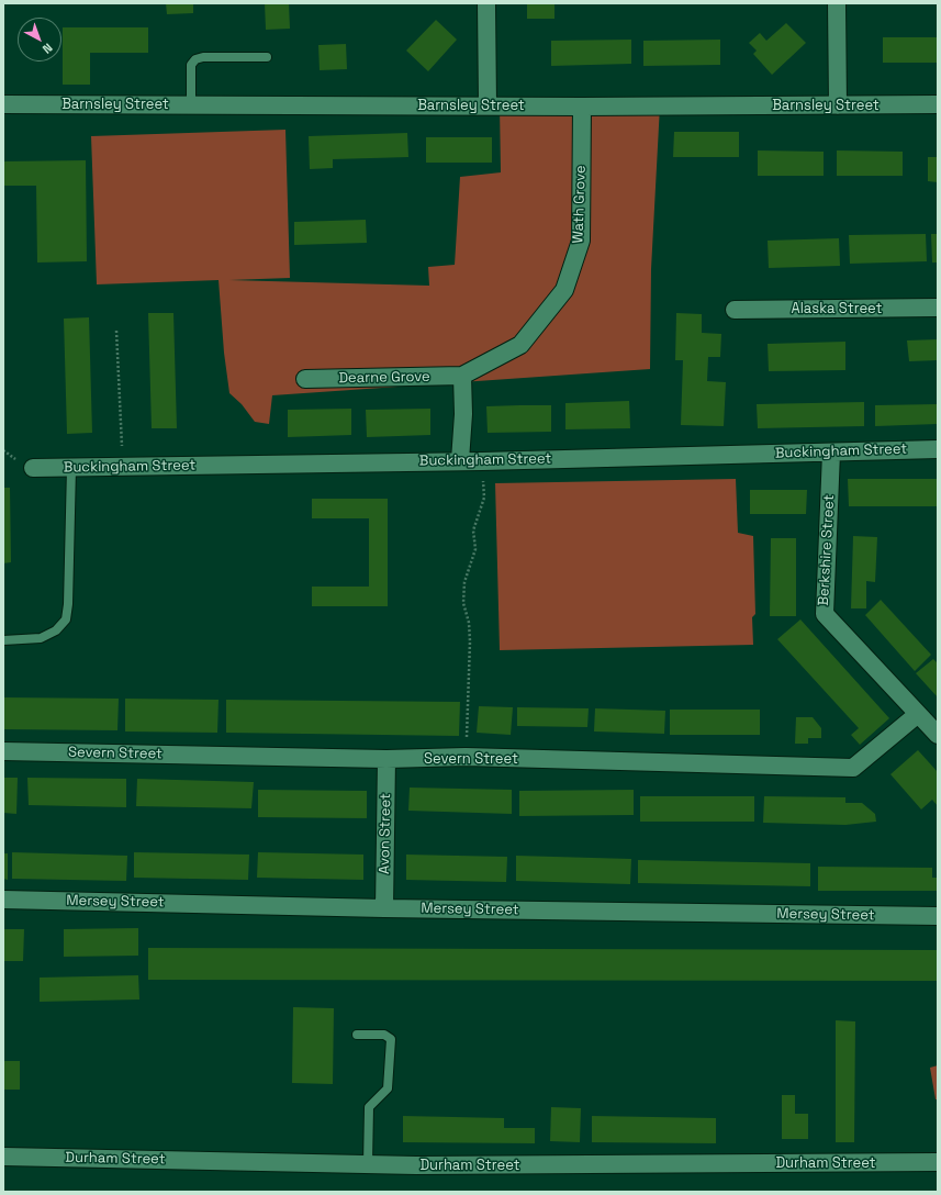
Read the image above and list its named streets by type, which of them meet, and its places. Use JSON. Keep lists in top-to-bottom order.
{
  "streets": {
    "street": [
      "Barnsley Street",
      "Wath Grove",
      "Alaska Street",
      "Dearne Grove",
      "Buckingham Street",
      "Berkshire Street",
      "Severn Street",
      "Avon Street",
      "Mersey Street",
      "Durham Street"
    ]
  },
  "crossings": [
    ["Barnsley Street", "Wath Grove"],
    ["Wath Grove", "Dearne Grove"],
    ["Buckingham Street", "Berkshire Street"],
    ["Berkshire Street", "Severn Street"],
    ["Severn Street", "Avon Street"],
    ["Avon Street", "Mersey Street"]
  ],
  "north": "bottom right"
}
